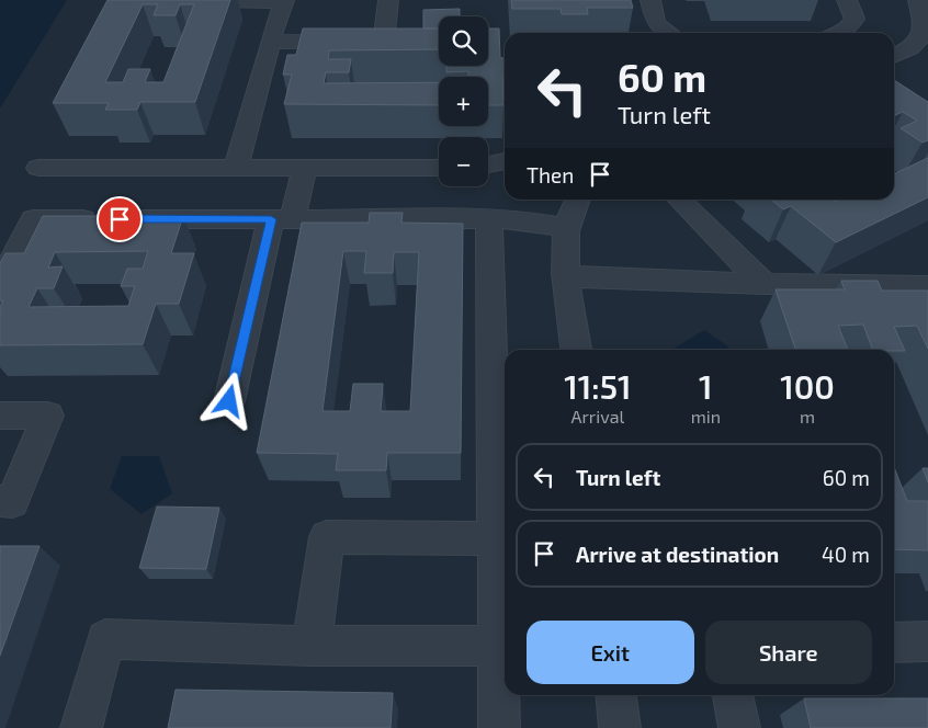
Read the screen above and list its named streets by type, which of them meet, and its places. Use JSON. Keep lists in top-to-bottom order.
{
  "page": {
    "map_buttons": ["+", "−"],
    "turn": ["60 m", "Turn left"],
    "then": "Then",
    "eta": [
      "11:51",
      "Arrival",
      "1",
      "min",
      "100",
      "m"
    ],
    "list": [
      {
        "name": "Turn left",
        "value": "60 m"
      },
      {
        "name": "Arrive at destination",
        "value": "40 m"
      }
    ],
    "buttons": ["Exit", "Share"]
  }
}
